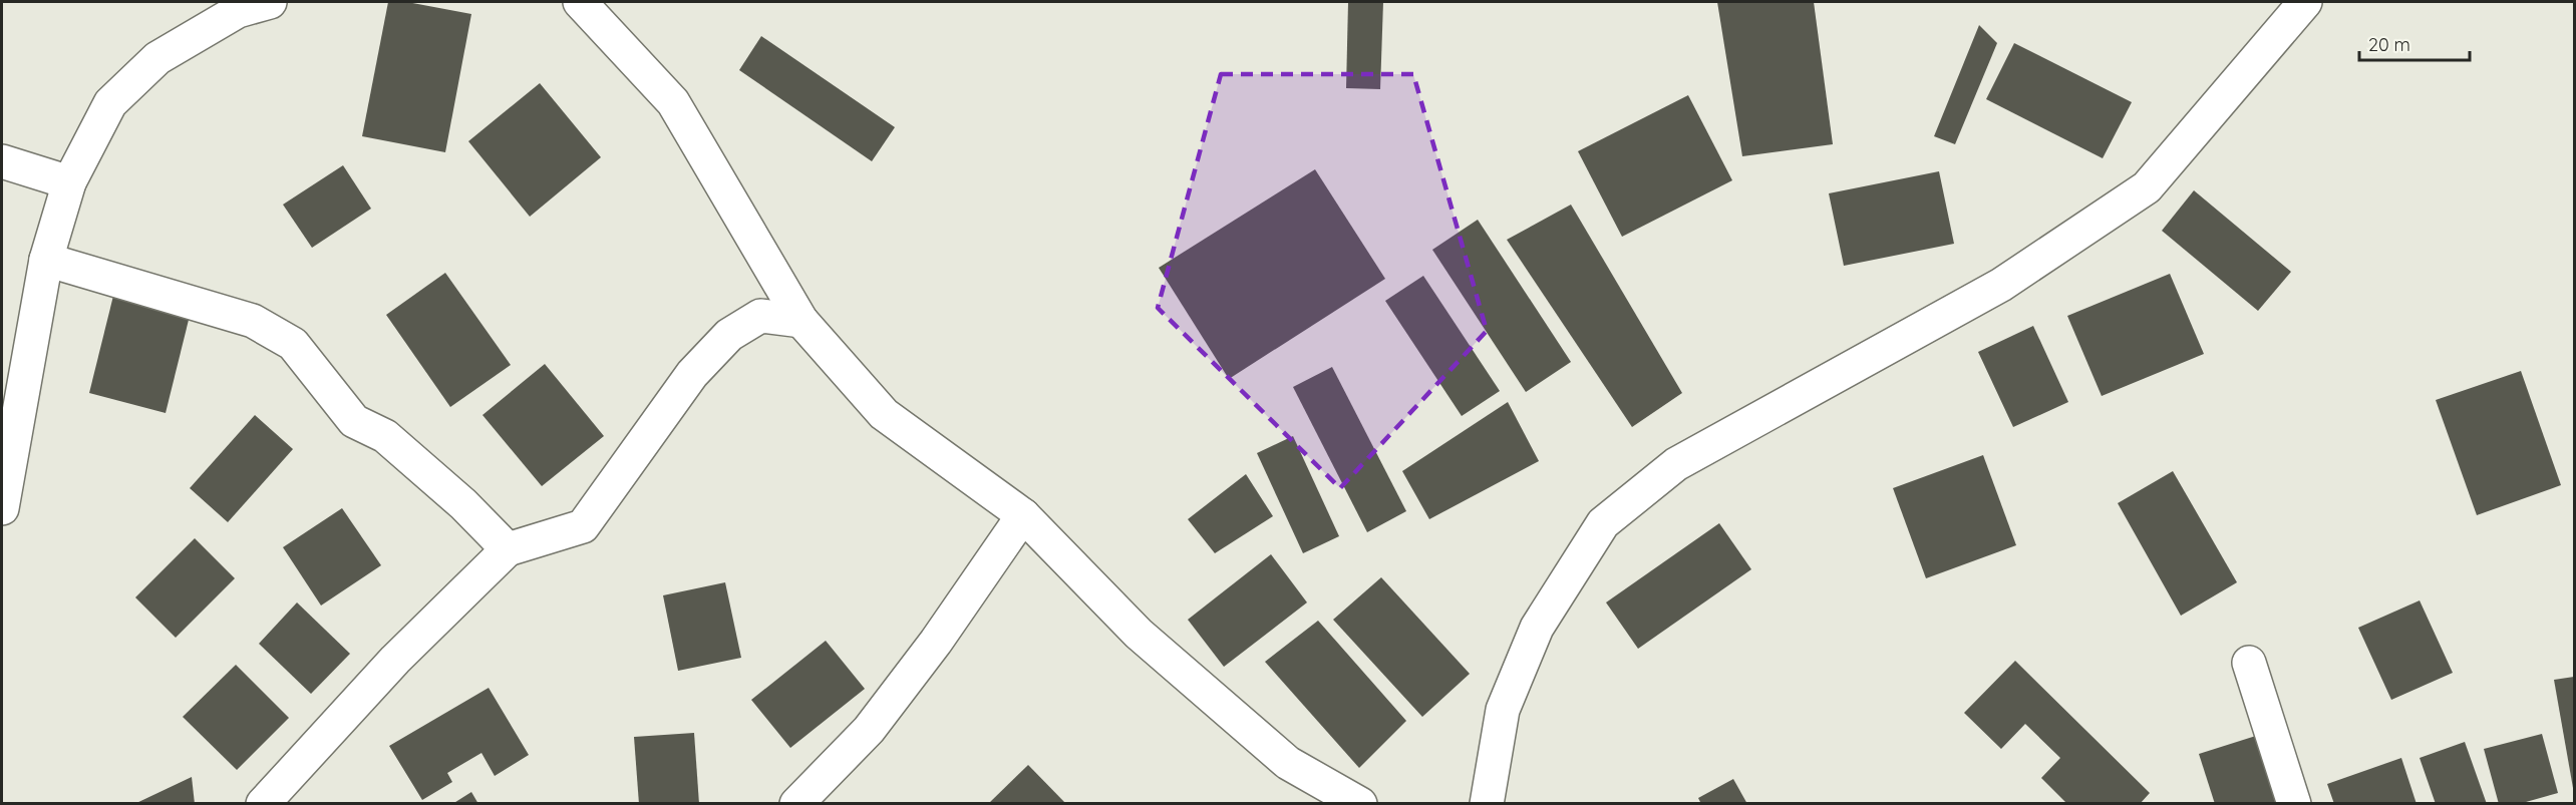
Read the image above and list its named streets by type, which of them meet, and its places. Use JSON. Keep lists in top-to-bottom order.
{
  "scale_bar": "20 m"
}
